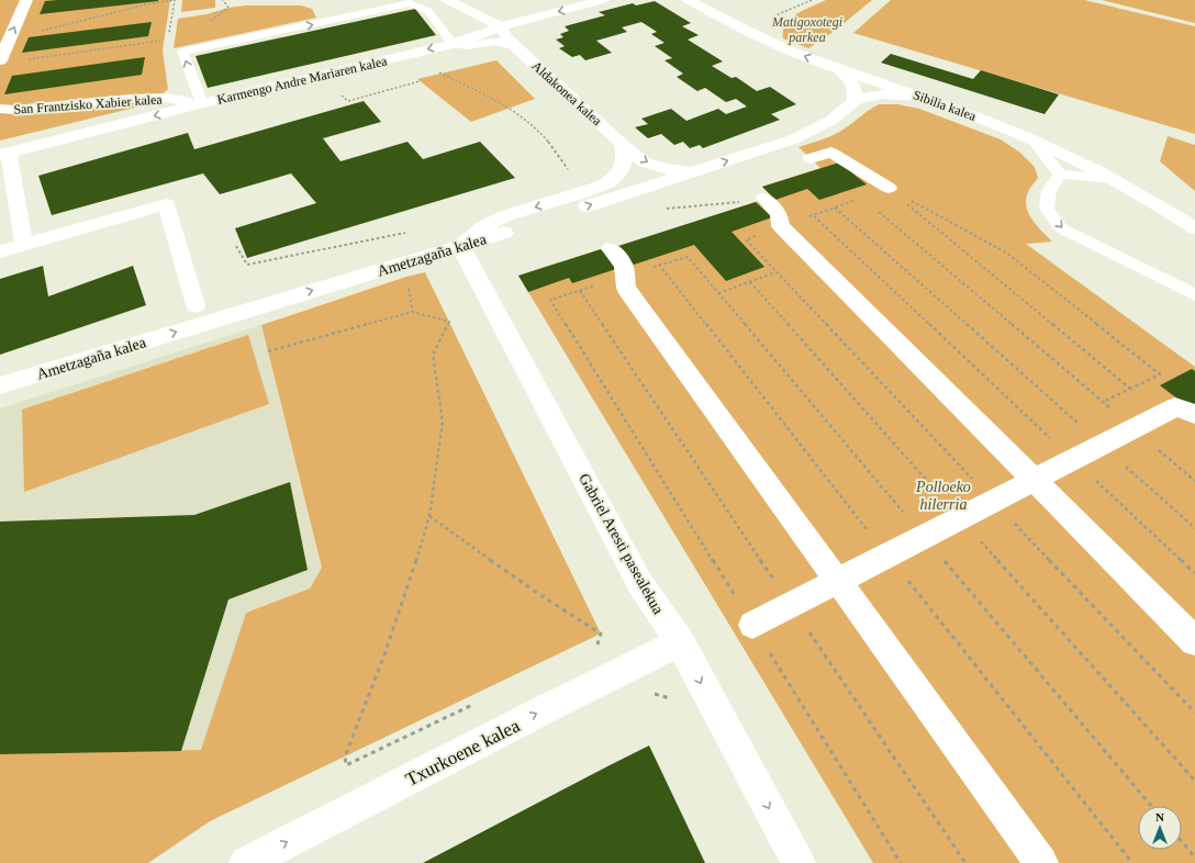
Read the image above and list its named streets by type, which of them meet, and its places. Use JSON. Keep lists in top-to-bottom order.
{
  "streets": {
    "street": [
      "Karmengo Andre Mariaren kalea",
      "Aldakonea kalea",
      "San Frantzisko Xabier kalea",
      "Sibilia kalea",
      "Ametzagaña kalea",
      "Gabriel Aresti pasealekua",
      "Txurkoene kalea"
    ]
  },
  "crossings": [
    ["Karmengo Andre Mariaren kalea", "Aldakonea kalea"],
    ["Karmengo Andre Mariaren kalea", "San Frantzisko Xabier kalea"],
    ["Aldakonea kalea", "Ametzagaña kalea"],
    ["Sibilia kalea", "Ametzagaña kalea"],
    ["Ametzagaña kalea", "Gabriel Aresti pasealekua"],
    ["Gabriel Aresti pasealekua", "Txurkoene kalea"]
  ],
  "one_way": ["Karmengo Andre Mariaren kalea", "Ametzagaña kalea", "Txurkoene kalea"],
  "parks": ["Matigoxotegi parkea", "Polloeko hilerria"],
  "north": "top"
}
